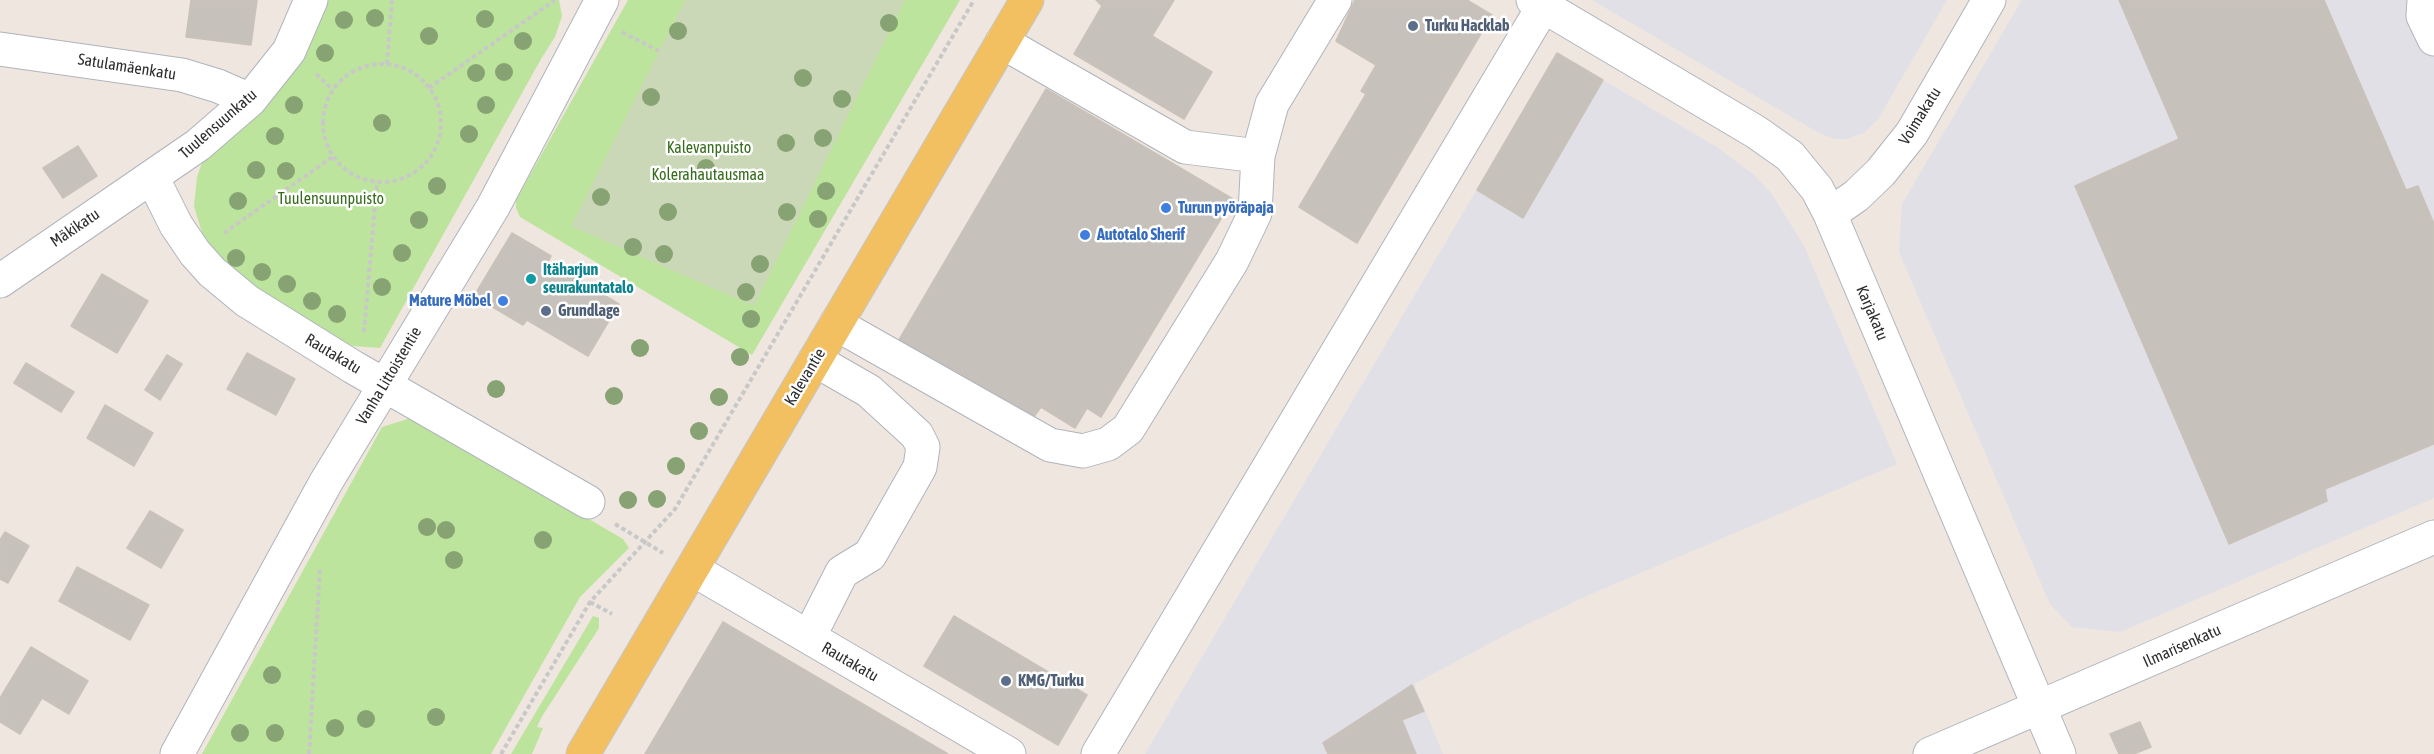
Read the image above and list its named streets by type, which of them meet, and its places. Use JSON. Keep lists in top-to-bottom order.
{
  "streets": {
    "main road": ["Kalevantie"],
    "street": [
      "Satulamäenkatu",
      "Voimakatu",
      "Tuulensuunkatu",
      "Mäkikatu",
      "Karjakatu",
      "Rautakatu",
      "Vanha Littoistentie",
      "Ilmarisenkatu"
    ]
  },
  "crossings": [
    ["Satulamäenkatu", "Tuulensuunkatu"],
    ["Voimakatu", "Karjakatu"],
    ["Tuulensuunkatu", "Mäkikatu"],
    ["Tuulensuunkatu", "Rautakatu"],
    ["Mäkikatu", "Rautakatu"],
    ["Karjakatu", "Ilmarisenkatu"],
    ["Rautakatu", "Vanha Littoistentie"],
    ["Rautakatu", "Kalevantie"]
  ],
  "parks": ["Kalevanpuisto", "Kolerahautausmaa", "Tuulensuunpuisto"],
  "places": [
    "Turku Hacklab",
    "Turun pyöräpaja",
    "Autotalo Sherif",
    "Itäharjun seurakuntatalo",
    "Mature Möbel",
    "Grundlage",
    "KMG/Turku"
  ]
}
